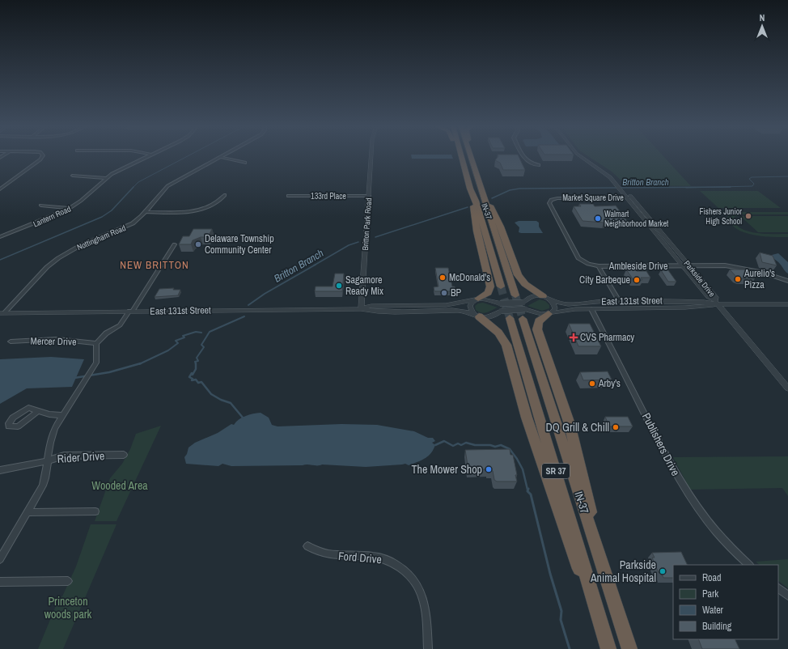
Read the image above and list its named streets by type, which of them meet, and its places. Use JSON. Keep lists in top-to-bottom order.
{
  "streets": {
    "highway": ["IN-37", "SR 37"],
    "street": [
      "133rd Place",
      "Market Square Drive",
      "Lantern Road",
      "Britton Park Road",
      "Nottingham Road",
      "Ambleside Drive",
      "Parkside Drive",
      "East 131st Street",
      "Mercer Drive",
      "Publishers Drive",
      "Rider Drive",
      "Ford Drive"
    ]
  },
  "crossings": [
    ["133rd Place", "Britton Park Road"],
    ["Market Square Drive", "Ambleside Drive"],
    ["Market Square Drive", "Parkside Drive"],
    ["IN-37", "East 131st Street"],
    ["Britton Park Road", "East 131st Street"],
    ["Nottingham Road", "East 131st Street"],
    ["Ambleside Drive", "Parkside Drive"],
    ["Parkside Drive", "East 131st Street"],
    ["East 131st Street", "Publishers Drive"]
  ],
  "districts": ["NEW BRITTON"],
  "water": ["Britton Branch"],
  "parks": ["Wooded Area", "Princeton woods park"],
  "places": {
    "other": [
      "Fishers Junior High School",
      "Walmart Neighborhood Market",
      "Delaware Township Community Center",
      "McDonald's",
      "Aurelio's Pizza",
      "City Barbeque",
      "Sagamore Ready Mix",
      "BP",
      "Arby's",
      "DQ Grill & Chill",
      "The Mower Shop",
      "Parkside Animal Hospital"
    ],
    "health": ["CVS Pharmacy"]
  },
  "legend": [
    "Road",
    "Park",
    "Water",
    "Building"
  ],
  "north": "top"
}
